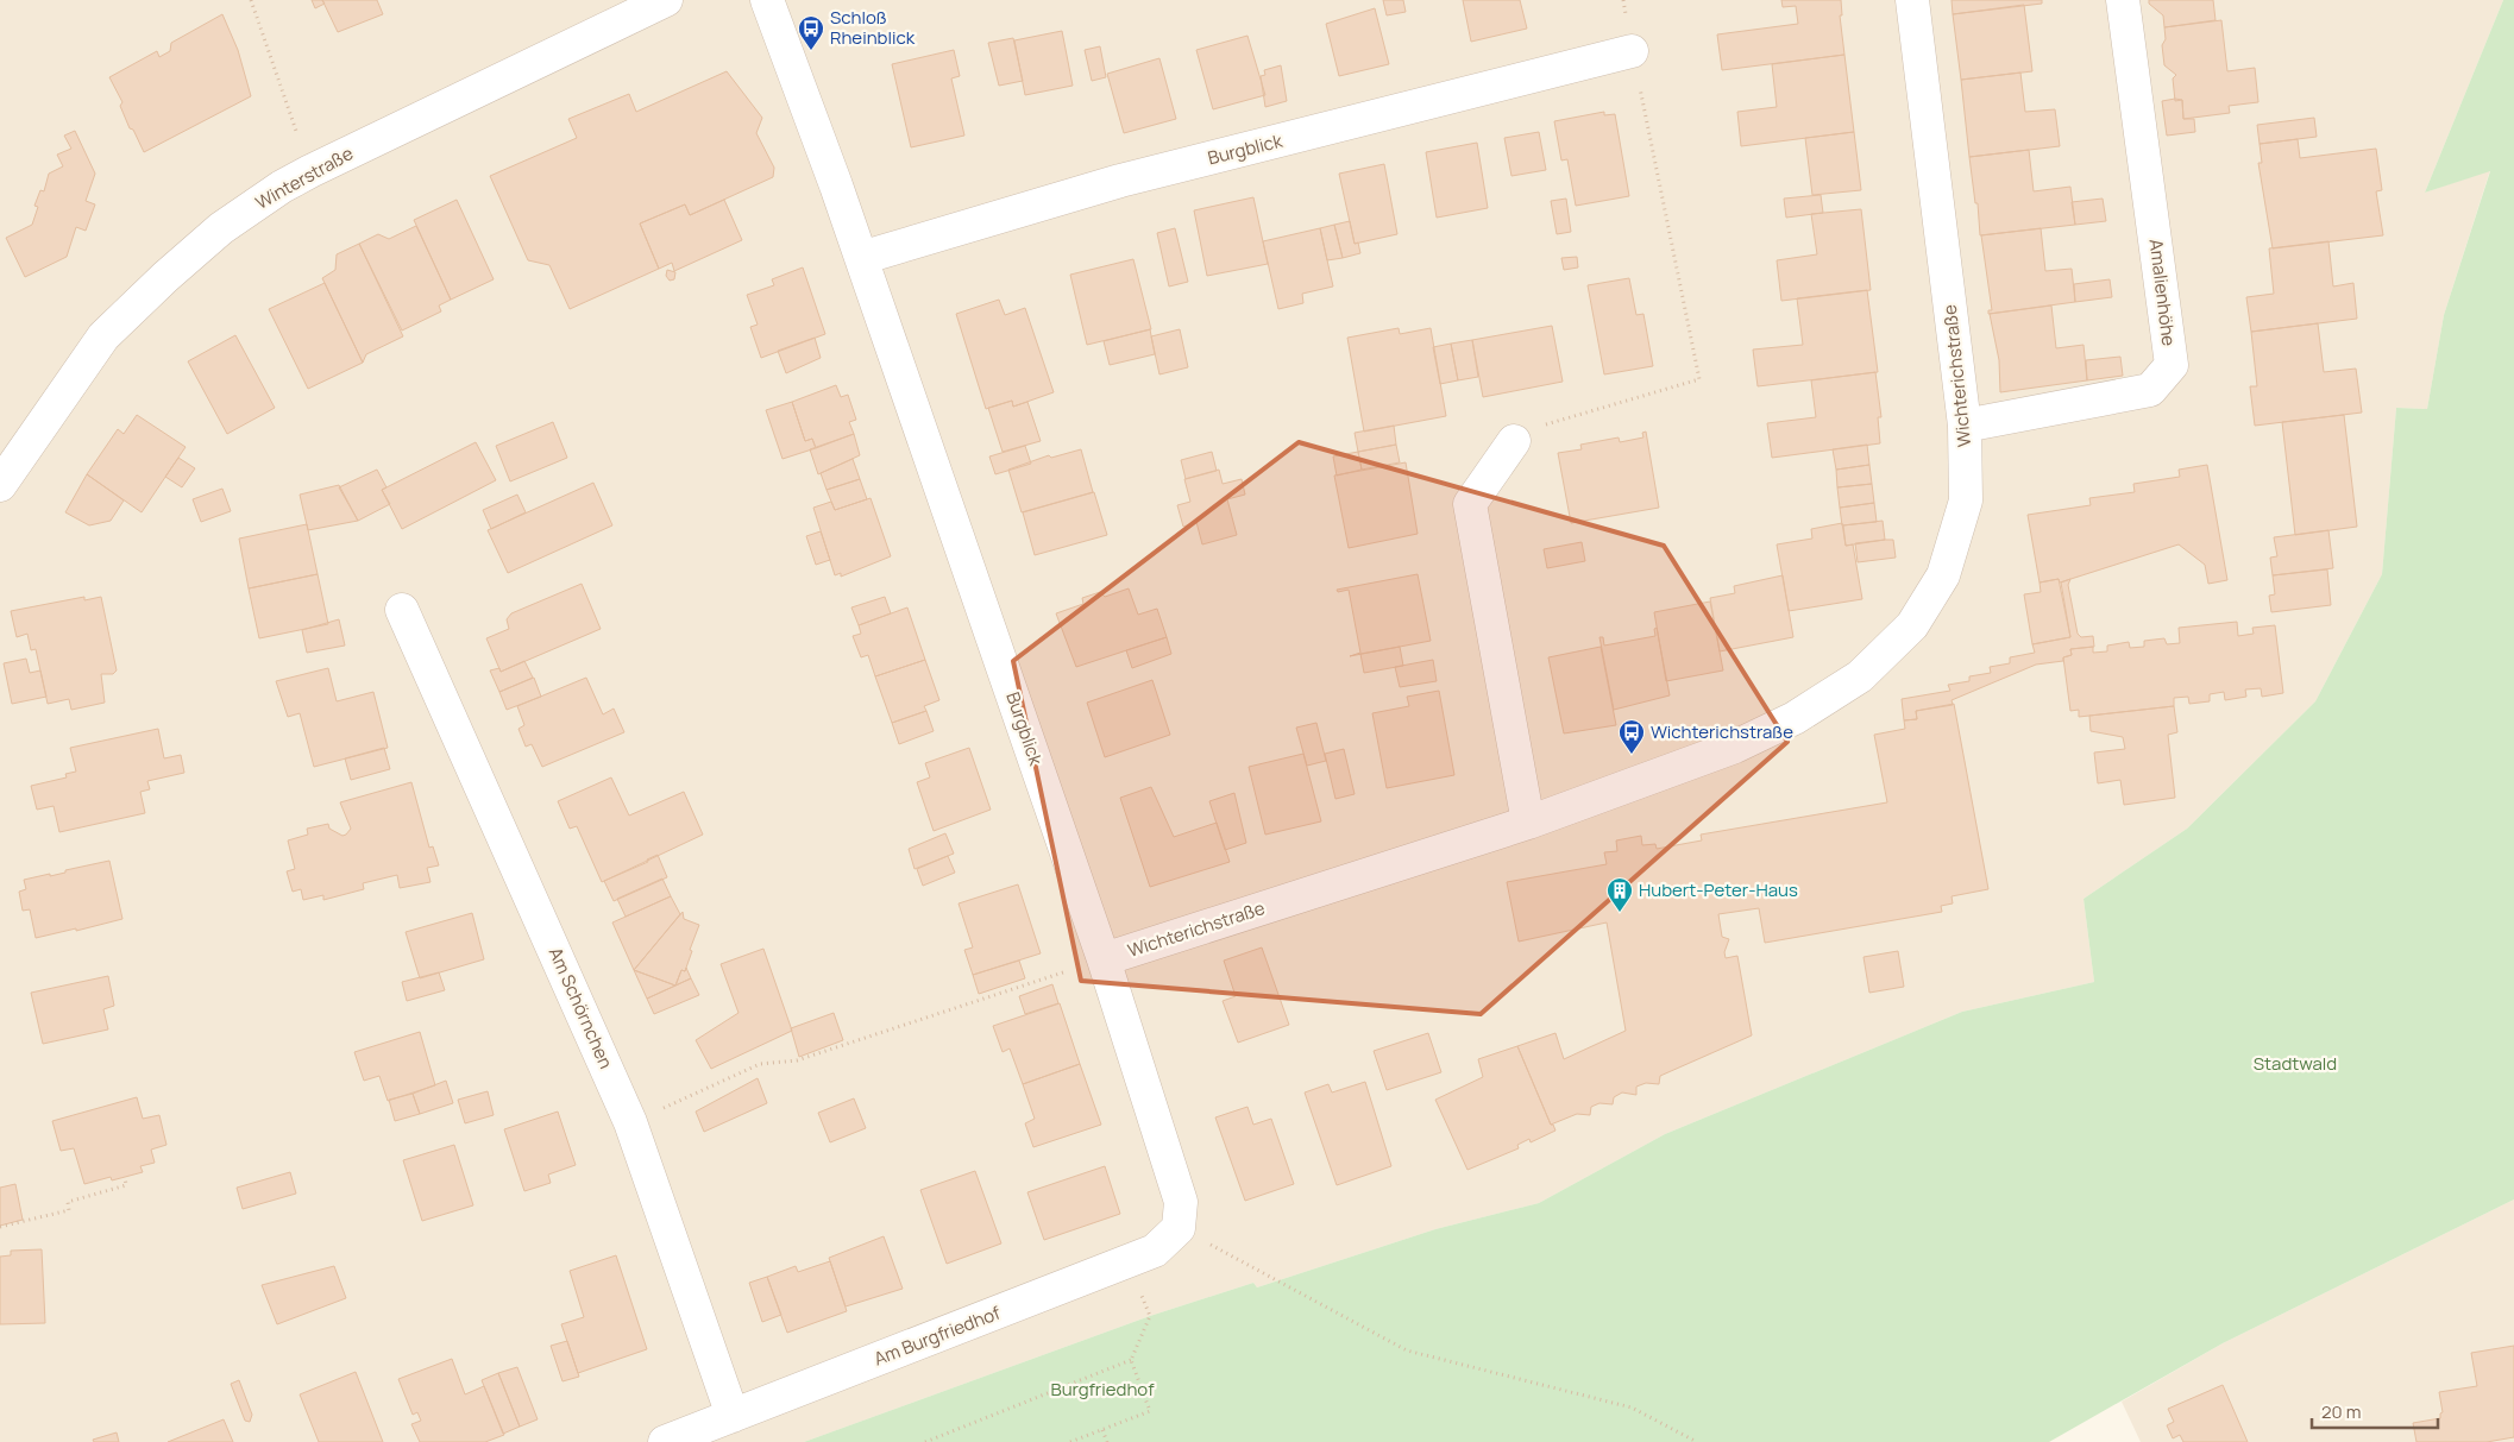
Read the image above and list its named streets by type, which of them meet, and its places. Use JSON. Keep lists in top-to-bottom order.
{
  "streets": {
    "street": [
      "Burgblick",
      "Winterstraße",
      "Amalienhöhe",
      "Wichterichstraße",
      "Am Schörnchen",
      "Am Burgfriedhof"
    ]
  },
  "crossings": [
    ["Burgblick", "Wichterichstraße"],
    ["Burgblick", "Am Burgfriedhof"],
    ["Amalienhöhe", "Wichterichstraße"],
    ["Am Schörnchen", "Am Burgfriedhof"]
  ],
  "parks": ["Stadtwald", "Burgfriedhof"],
  "places": {
    "bus stop": ["Schloß Rheinblick", "Wichterichstraße"],
    "building": ["Hubert-Peter-Haus"]
  },
  "scale_bar": "20 m"
}
